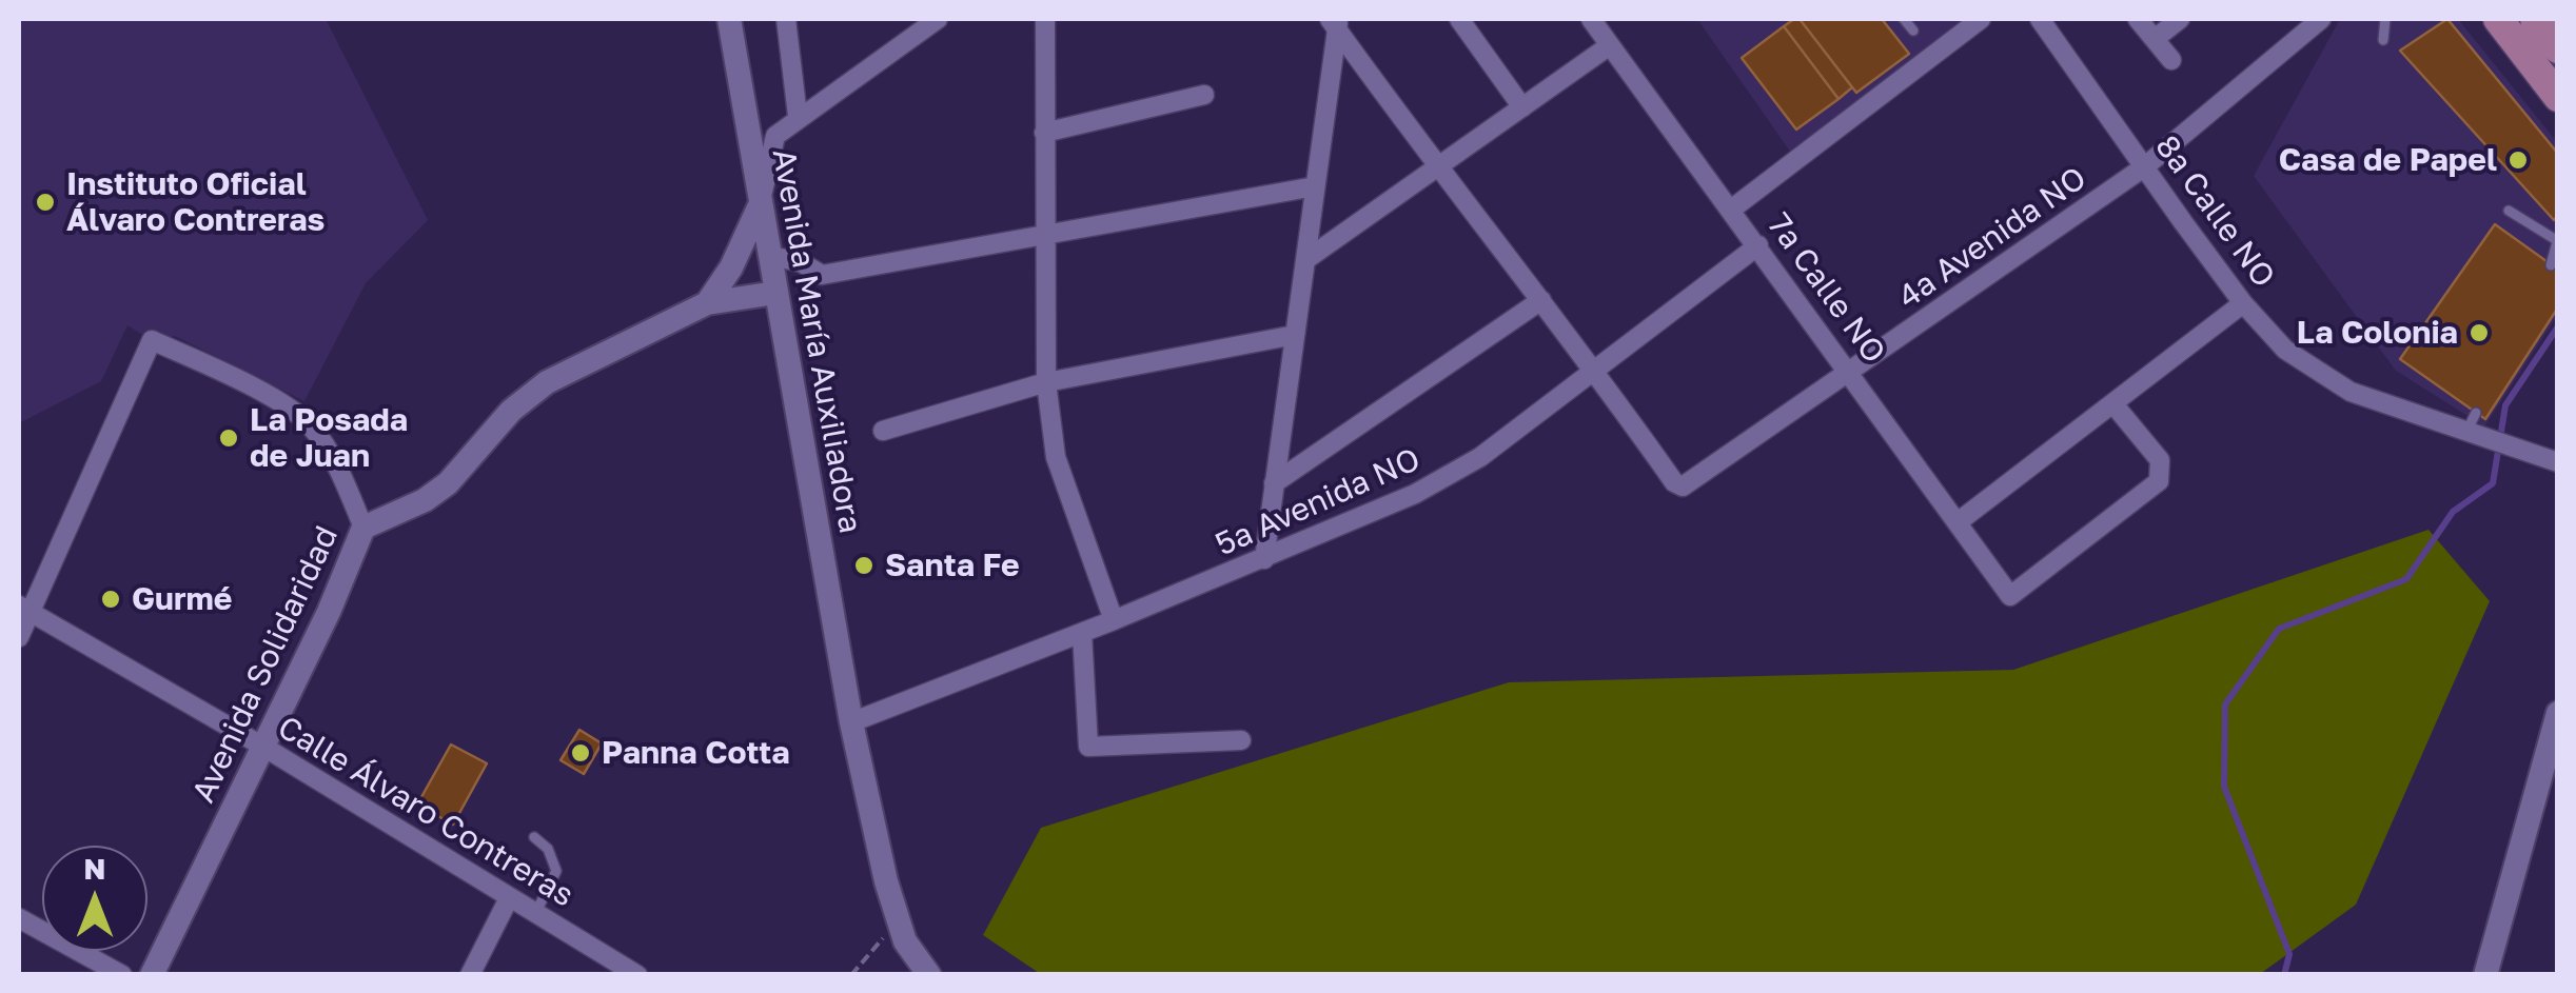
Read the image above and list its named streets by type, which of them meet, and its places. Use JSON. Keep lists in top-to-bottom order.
{
  "streets": {
    "street": [
      "8a Calle NO",
      "4a Avenida NO",
      "7a Calle NO",
      "Avenida María Auxiliadora",
      "5a Avenida NO",
      "Avenida Solidaridad",
      "Calle Álvaro Contreras"
    ]
  },
  "crossings": [
    ["8a Calle NO", "4a Avenida NO"],
    ["4a Avenida NO", "7a Calle NO"],
    ["4a Avenida NO", "5a Avenida NO"],
    ["7a Calle NO", "5a Avenida NO"],
    ["Avenida María Auxiliadora", "5a Avenida NO"],
    ["Avenida María Auxiliadora", "Avenida Solidaridad"],
    ["Avenida Solidaridad", "Calle Álvaro Contreras"]
  ],
  "places": [
    "Casa de Papel",
    "Instituto Oficial Álvaro Contreras",
    "La Colonia",
    "La Posada de Juan",
    "Santa Fe",
    "Gurmé",
    "Panna Cotta"
  ],
  "north": "top"
}
